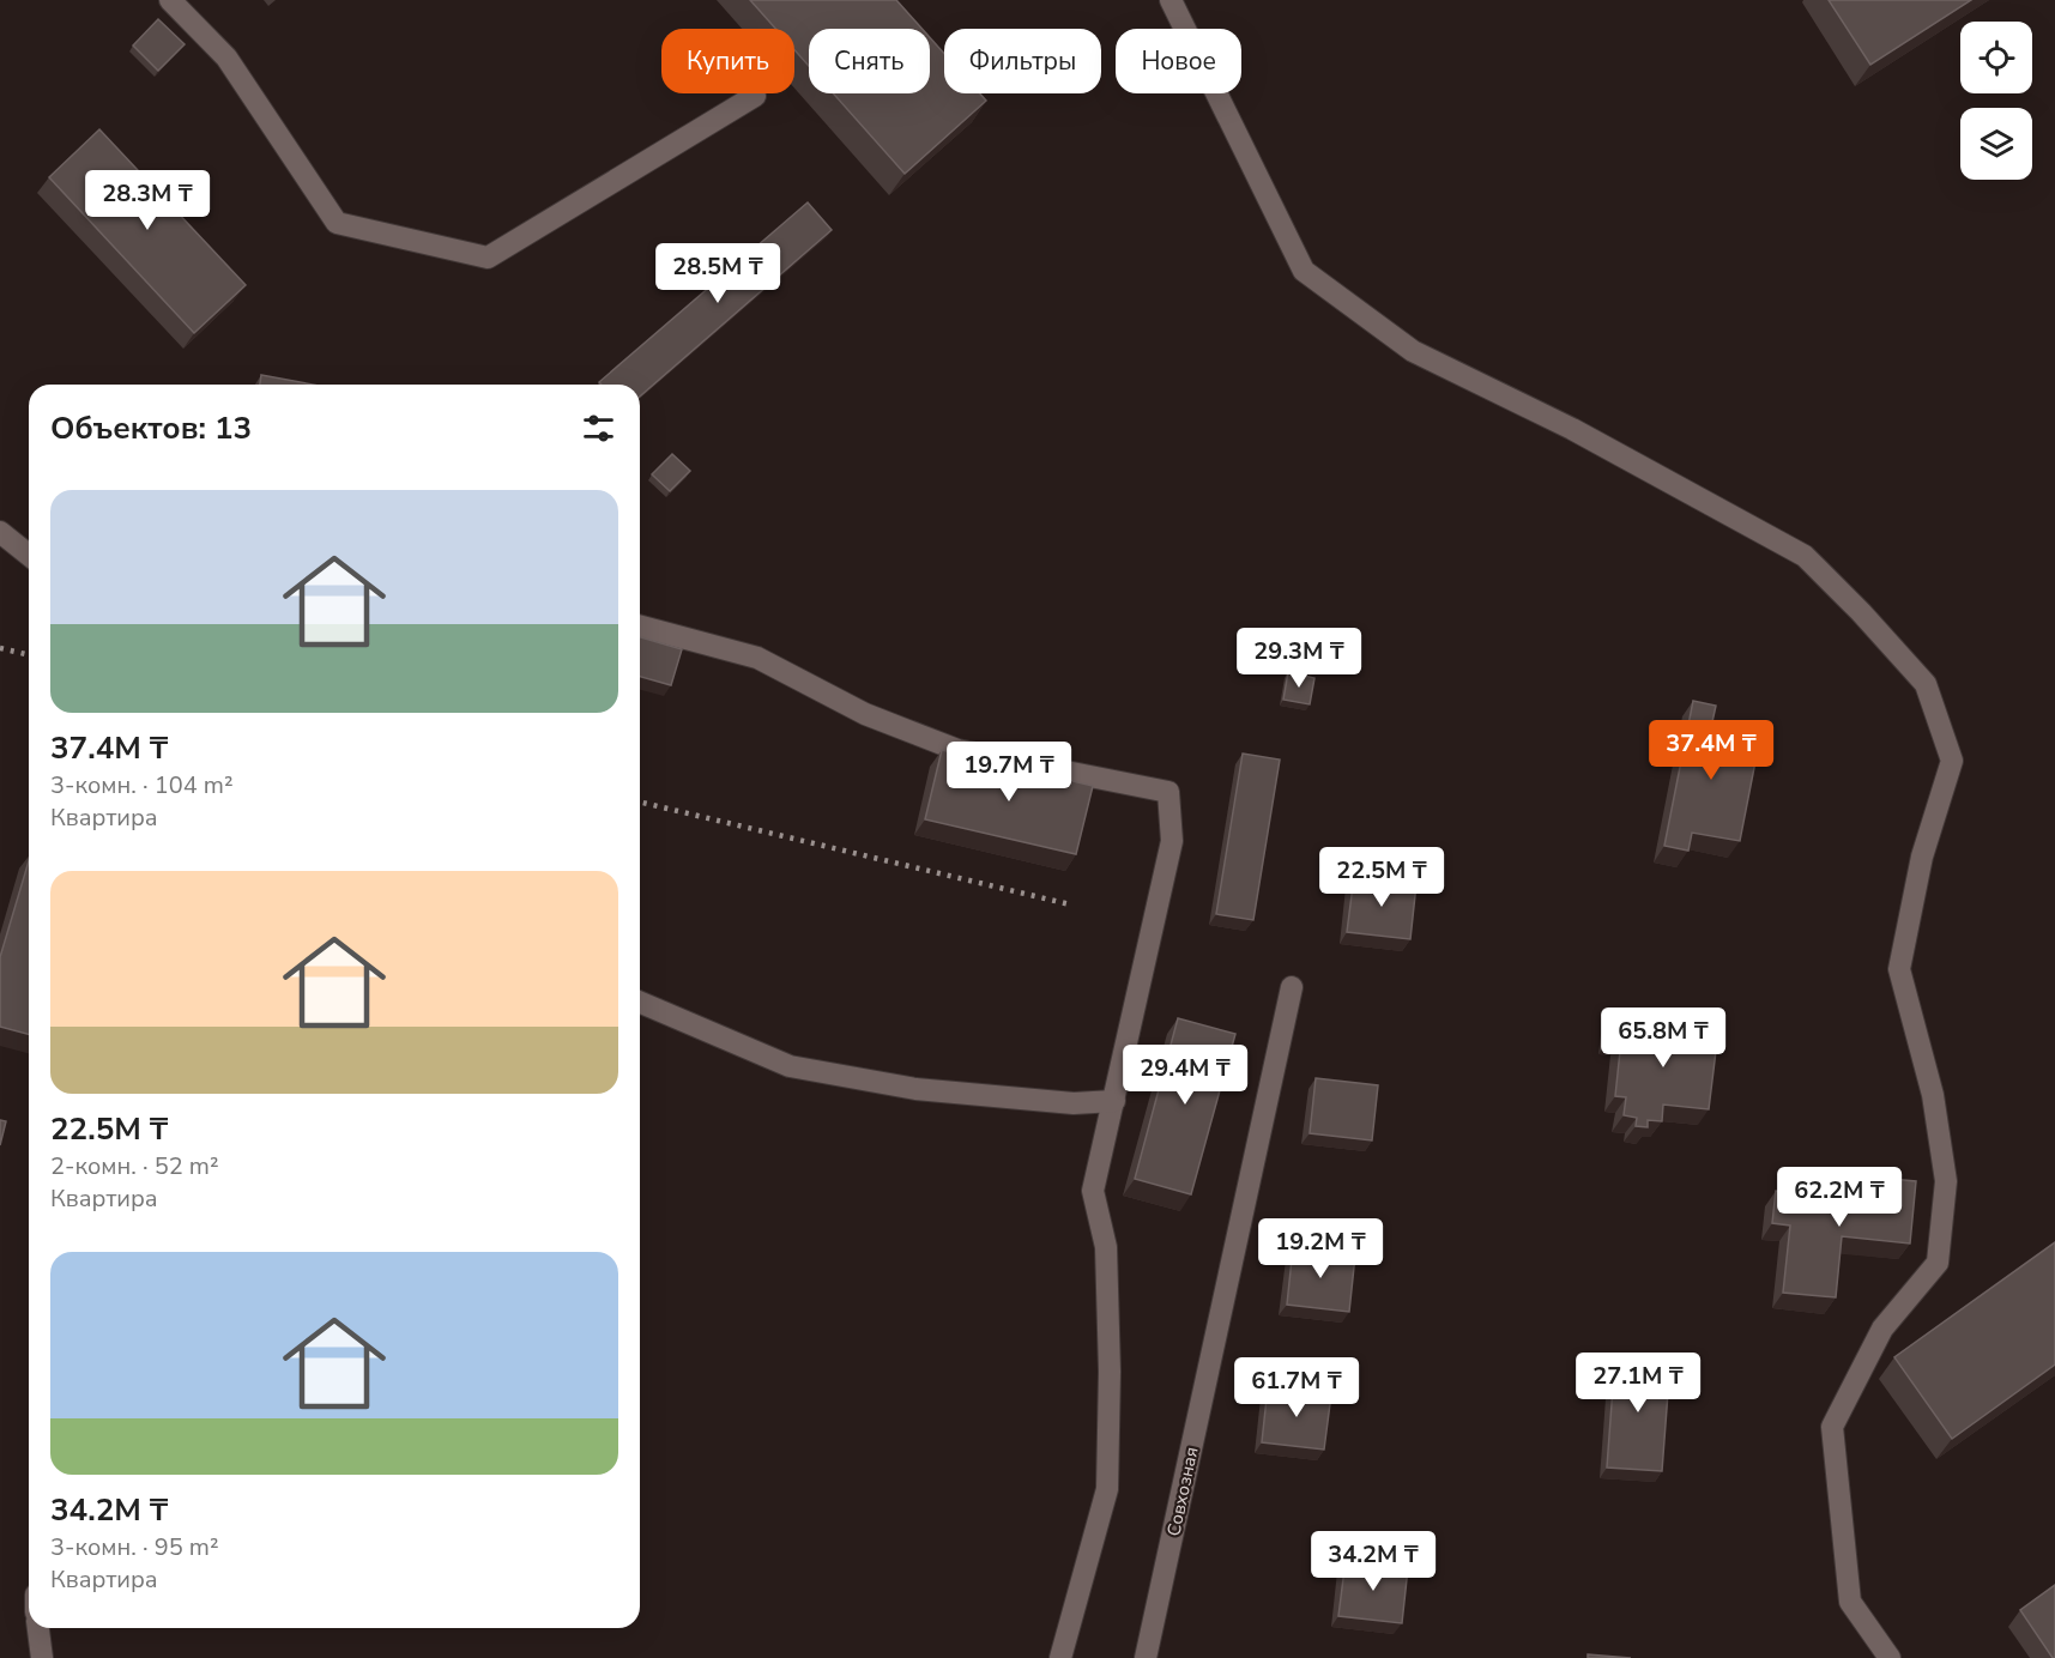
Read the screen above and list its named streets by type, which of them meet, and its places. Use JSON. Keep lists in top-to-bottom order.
{
  "streets": {
    "lane": ["Совхозная"]
  },
  "page": {
    "chip": [
      "Купить",
      "Снять",
      "Фильтры",
      "Новое"
    ],
    "price": [
      "28.3M ₸",
      "28.5M ₸",
      "29.3M ₸",
      "37.4M ₸",
      "19.7M ₸",
      "22.5M ₸",
      "65.8M ₸",
      "29.4M ₸",
      "62.2M ₸",
      "19.2M ₸",
      "27.1M ₸",
      "61.7M ₸",
      "34.2M ₸"
    ],
    "heading": "Объектов: 13",
    "list": [
      {
        "name": "37.4M ₸",
        "note": "3-комн. · 104 m² · Квартира"
      },
      {
        "name": "22.5M ₸",
        "note": "2-комн. · 52 m² · Квартира"
      },
      {
        "name": "34.2M ₸",
        "note": "3-комн. · 95 m² · Квартира"
      }
    ]
  }
}
